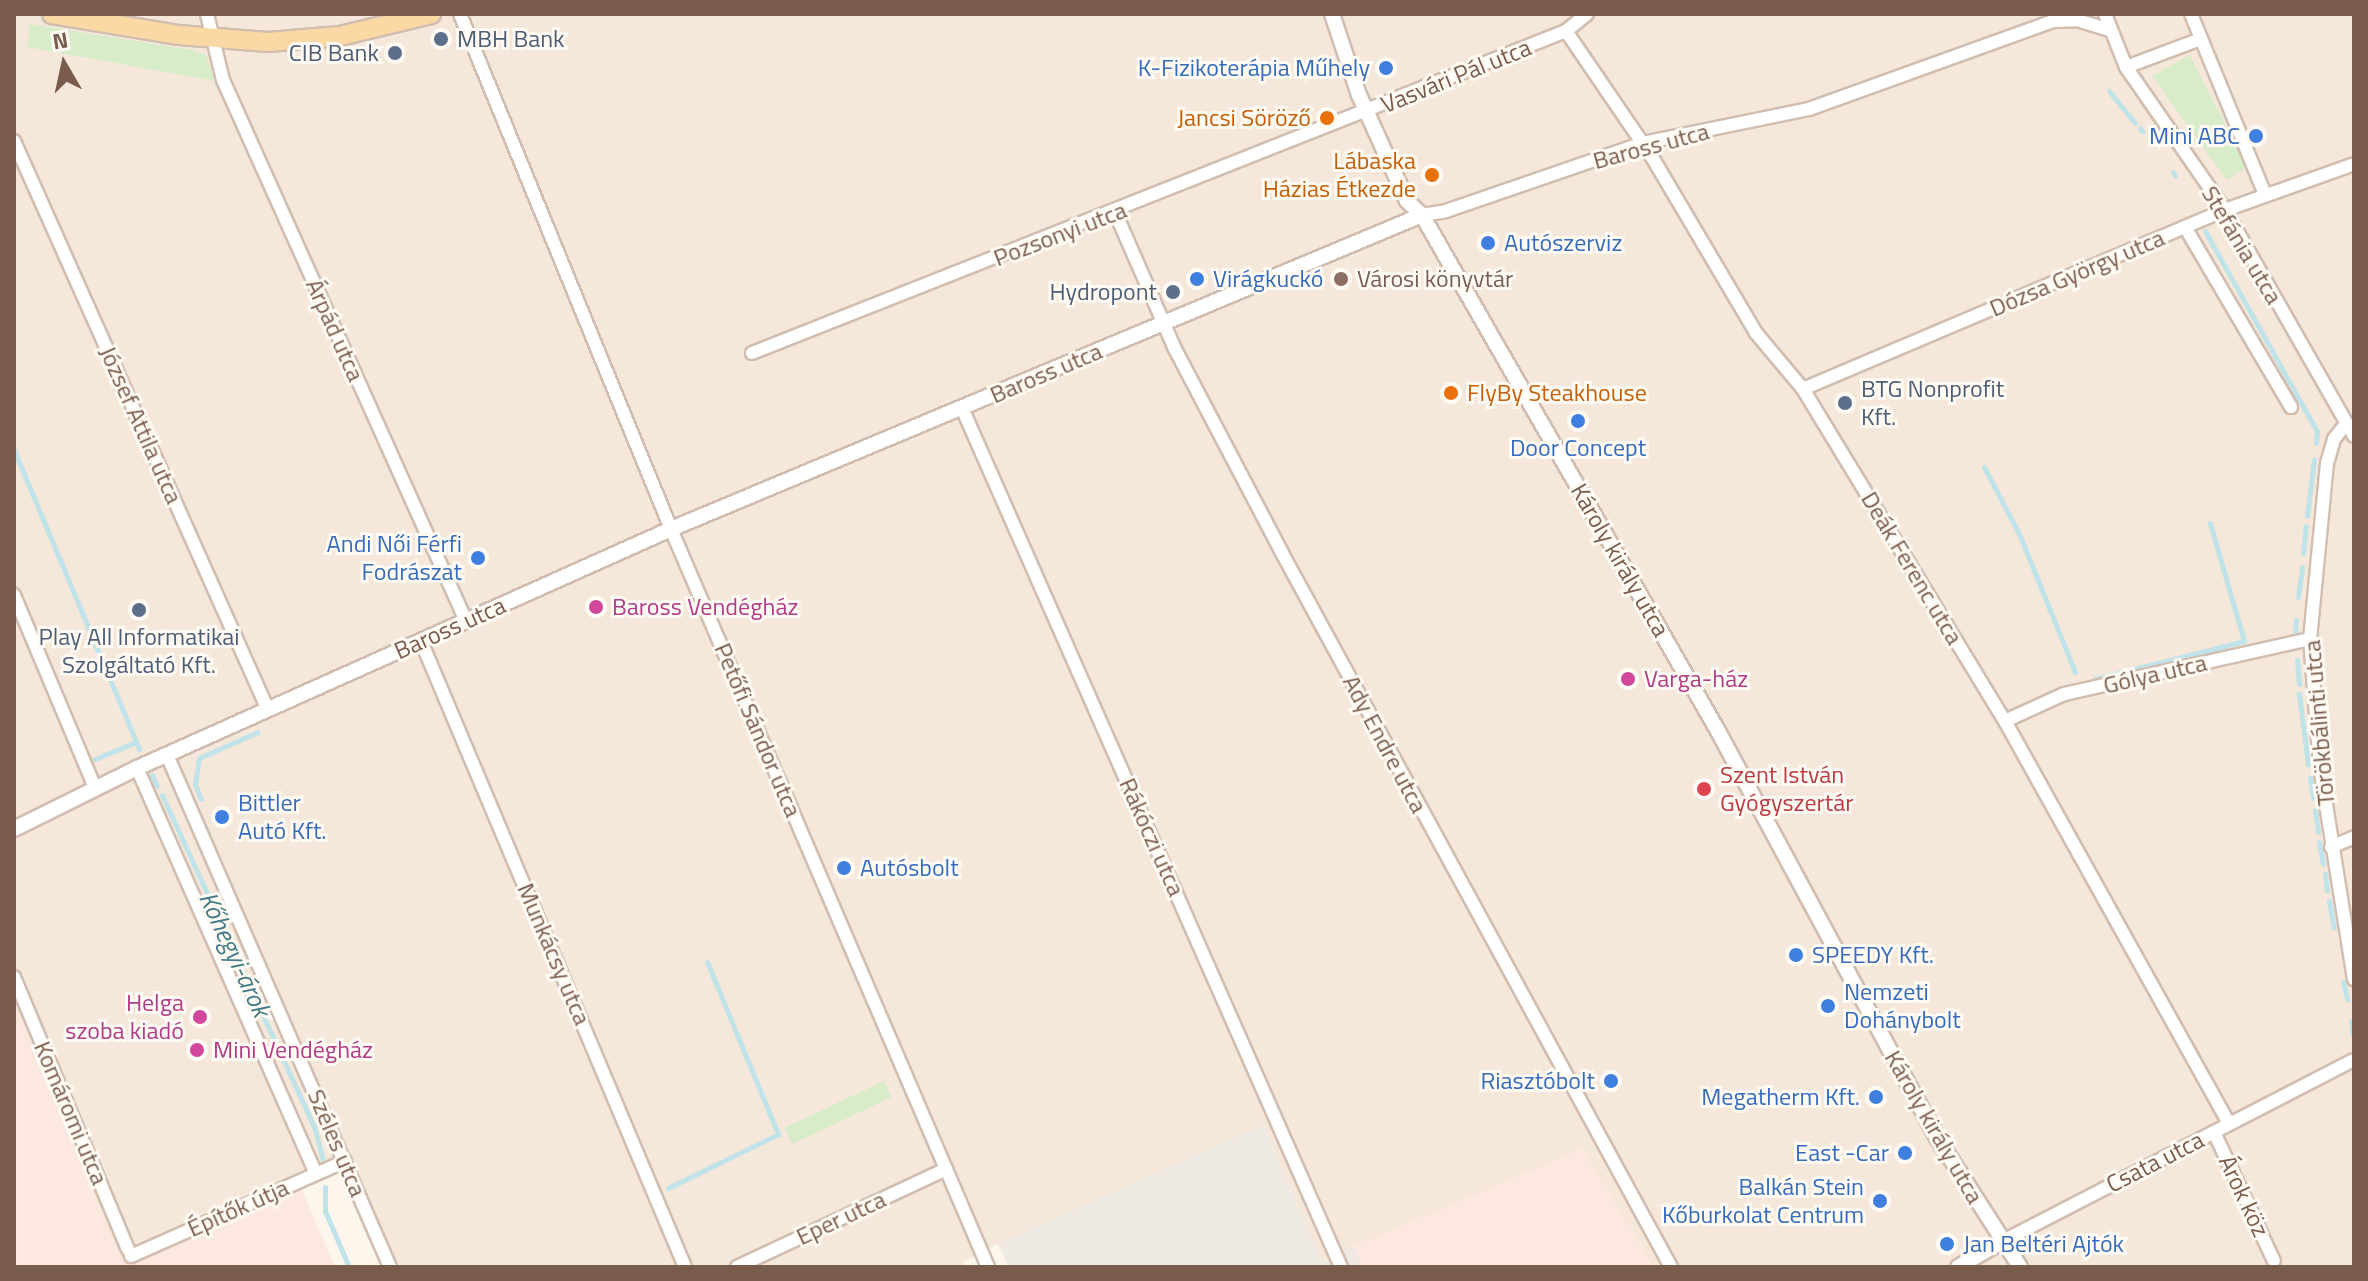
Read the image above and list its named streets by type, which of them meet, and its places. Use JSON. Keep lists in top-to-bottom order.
{
  "streets": {
    "street": [
      "Vasvári Pál utca",
      "Baross utca",
      "Pozsonyi utca",
      "Stefánia utca",
      "Dózsa György utca",
      "Árpád utca",
      "József Attila utca",
      "Károly király utca",
      "Deák Ferenc utca",
      "Gólya utca",
      "Törökbálinti utca",
      "Petőfi Sándor utca",
      "Ady Endre utca",
      "Rákóczi utca",
      "Munkácsy utca",
      "Komáromi utca",
      "Széles utca",
      "Csata utca",
      "Árok köz",
      "Építők útja",
      "Eper utca"
    ]
  },
  "crossings": [
    ["Vasvári Pál utca", "Pozsonyi utca"],
    ["Vasvári Pál utca", "Károly király utca"],
    ["Vasvári Pál utca", "Deák Ferenc utca"],
    ["Baross utca", "Stefánia utca"],
    ["Baross utca", "Árpád utca"],
    ["Baross utca", "József Attila utca"],
    ["Baross utca", "Károly király utca"],
    ["Baross utca", "Deák Ferenc utca"],
    ["Baross utca", "Petőfi Sándor utca"],
    ["Baross utca", "Ady Endre utca"],
    ["Baross utca", "Rákóczi utca"],
    ["Baross utca", "Munkácsy utca"],
    ["Baross utca", "Széles utca"],
    ["Pozsonyi utca", "Károly király utca"],
    ["Pozsonyi utca", "Ady Endre utca"],
    ["Stefánia utca", "Dózsa György utca"],
    ["Stefánia utca", "Törökbálinti utca"],
    ["Dózsa György utca", "Deák Ferenc utca"],
    ["Károly király utca", "Csata utca"],
    ["Deák Ferenc utca", "Gólya utca"],
    ["Deák Ferenc utca", "Csata utca"],
    ["Gólya utca", "Törökbálinti utca"],
    ["Petőfi Sándor utca", "Eper utca"],
    ["Komáromi utca", "Építők útja"],
    ["Széles utca", "Építők útja"],
    ["Csata utca", "Árok köz"]
  ],
  "water": ["Kőhegyi-árok"],
  "places": [
    "MBH Bank",
    "CIB Bank",
    "K-Fizikoterápia Műhely",
    "Jancsi Söröző",
    "Mini ABC",
    "Lábaska Házias Étkezde",
    "Autószerviz",
    "Virágkuckó",
    "Városi könyvtár",
    "Hydropont",
    "FlyBy Steakhouse",
    "BTG Nonprofit Kft.",
    "Door Concept",
    "Andi Női Férfi Fodrászat",
    "Baross Vendégház",
    "Play All Informatikai Szolgáltató Kft.",
    "Varga-ház",
    "Szent István Gyógyszertár",
    "Bittler Autó Kft.",
    "Autósbolt",
    "SPEEDY Kft.",
    "Nemzeti Dohánybolt",
    "Helga szoba kiadó",
    "Mini Vendégház",
    "Riasztóbolt",
    "Megatherm Kft.",
    "East -Car",
    "Balkán Stein Kőburkolat Centrum",
    "Jan Beltéri Ajtók"
  ],
  "north": "top"
}
